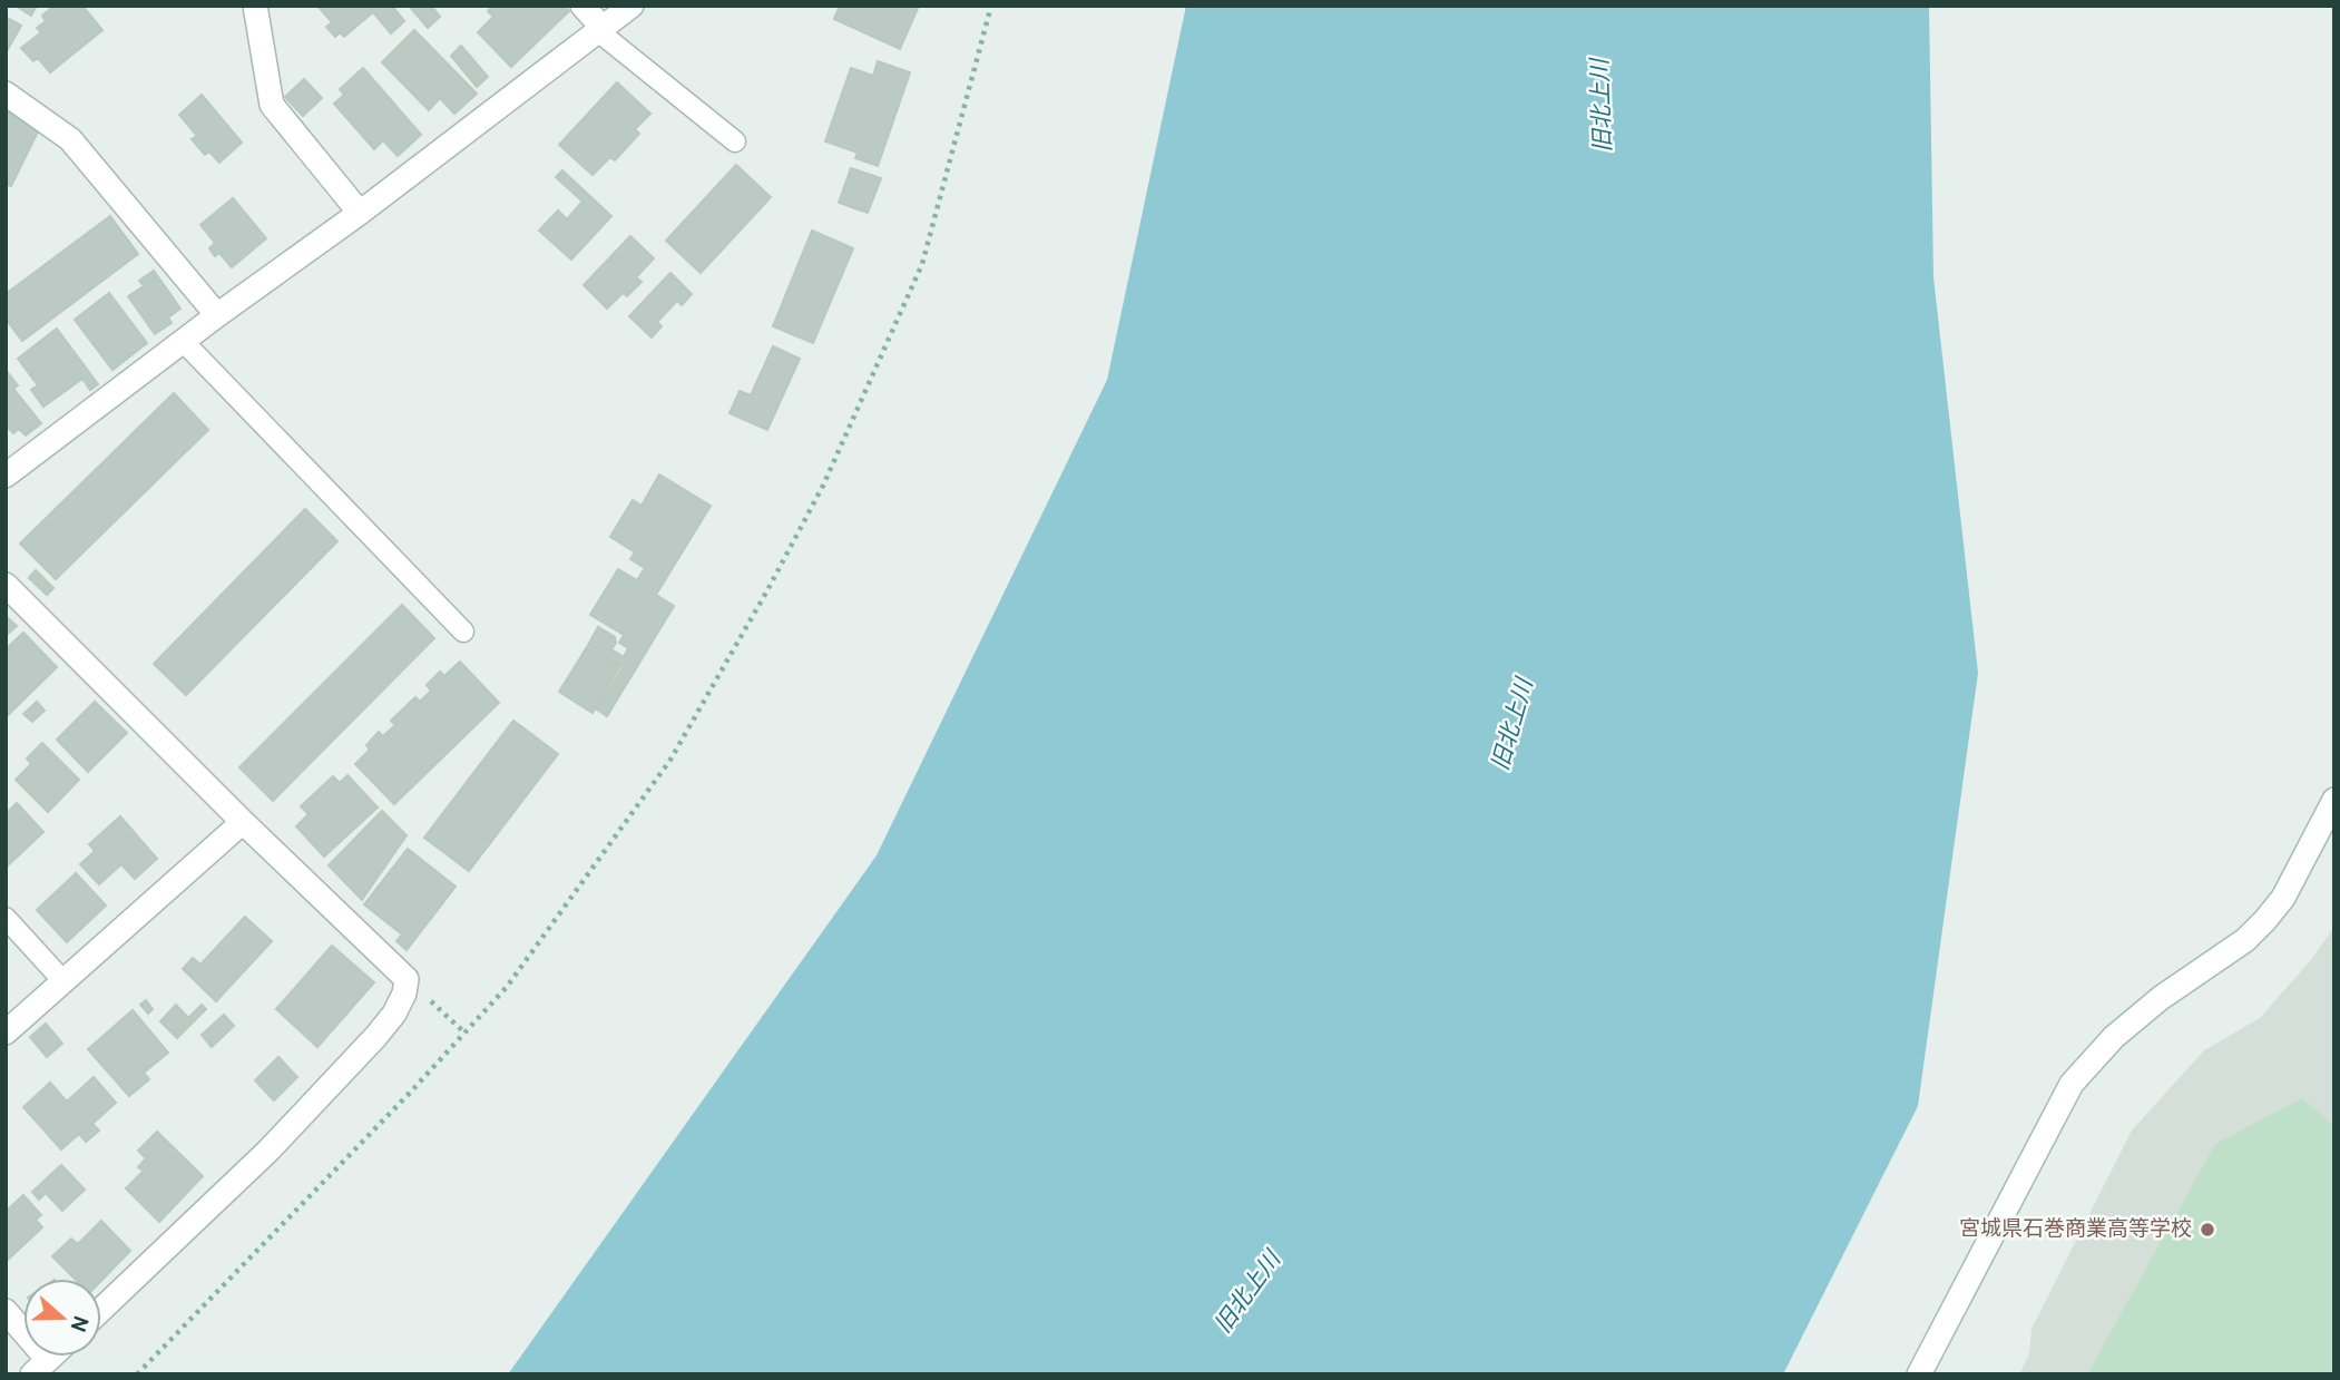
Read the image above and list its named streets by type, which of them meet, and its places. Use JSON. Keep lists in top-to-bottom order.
{
  "water": ["旧北上川"],
  "places": ["宮城県石巻商業高等学校"],
  "north": "right"
}
